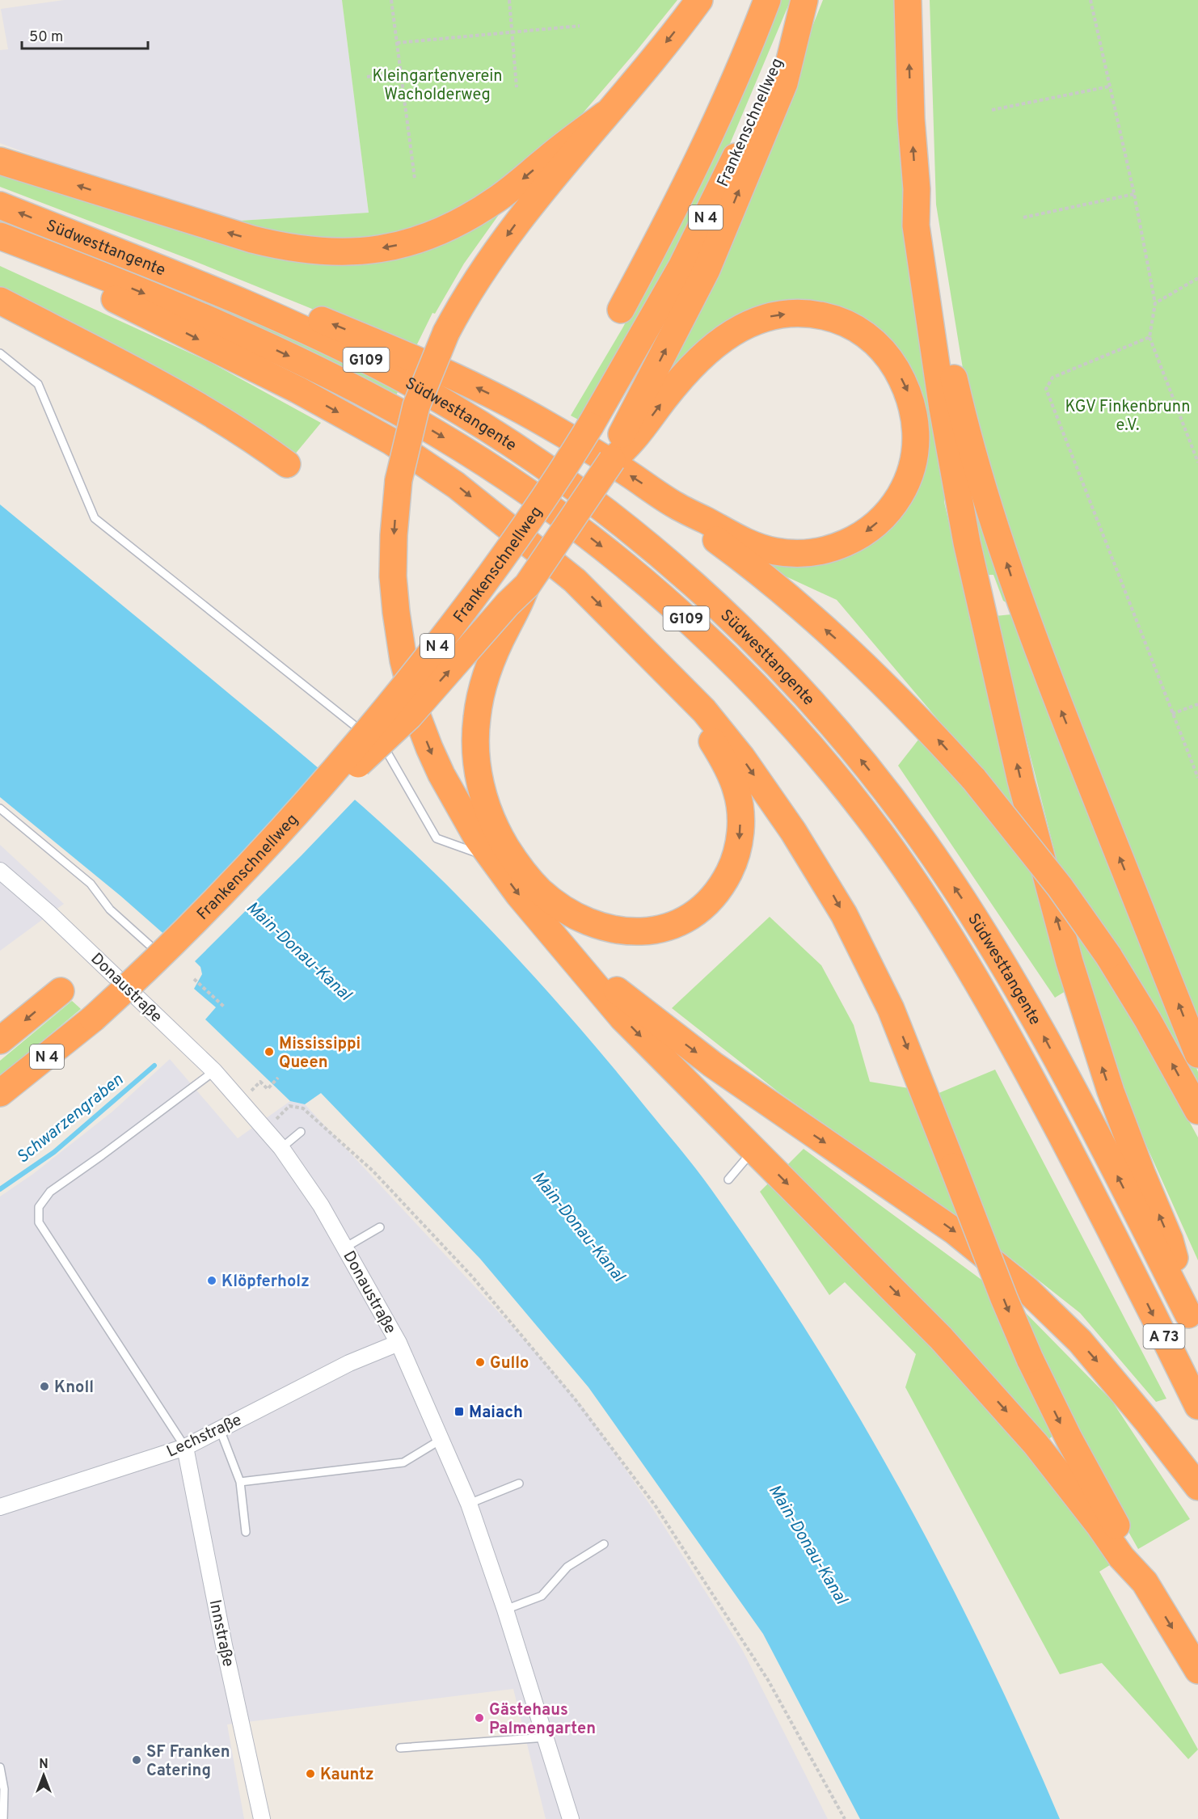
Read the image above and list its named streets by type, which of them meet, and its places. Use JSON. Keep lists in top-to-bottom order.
{
  "streets": {
    "highway": [
      "Frankenschnellweg",
      "N 4",
      "Südwesttangente",
      "G109",
      "A 73"
    ],
    "street": ["Donaustraße", "Lechstraße", "Innstraße"]
  },
  "crossings": [
    ["Südwesttangente", "A 73"],
    ["Donaustraße", "Lechstraße"],
    ["Lechstraße", "Innstraße"]
  ],
  "water": ["Main-Donau-Kanal", "Schwarzengraben"],
  "parks": ["Kleingartenverein Wacholderweg", "KGV Finkenbrunn e.V."],
  "places": {
    "other": [
      "Mississippi Queen",
      "Klöpferholz",
      "Gullo",
      "Knoll",
      "Gästehaus Palmengarten",
      "SF Franken Catering",
      "Kauntz"
    ],
    "transit": ["Maiach"]
  },
  "scale_bar": "50 m",
  "north": "top"
}
